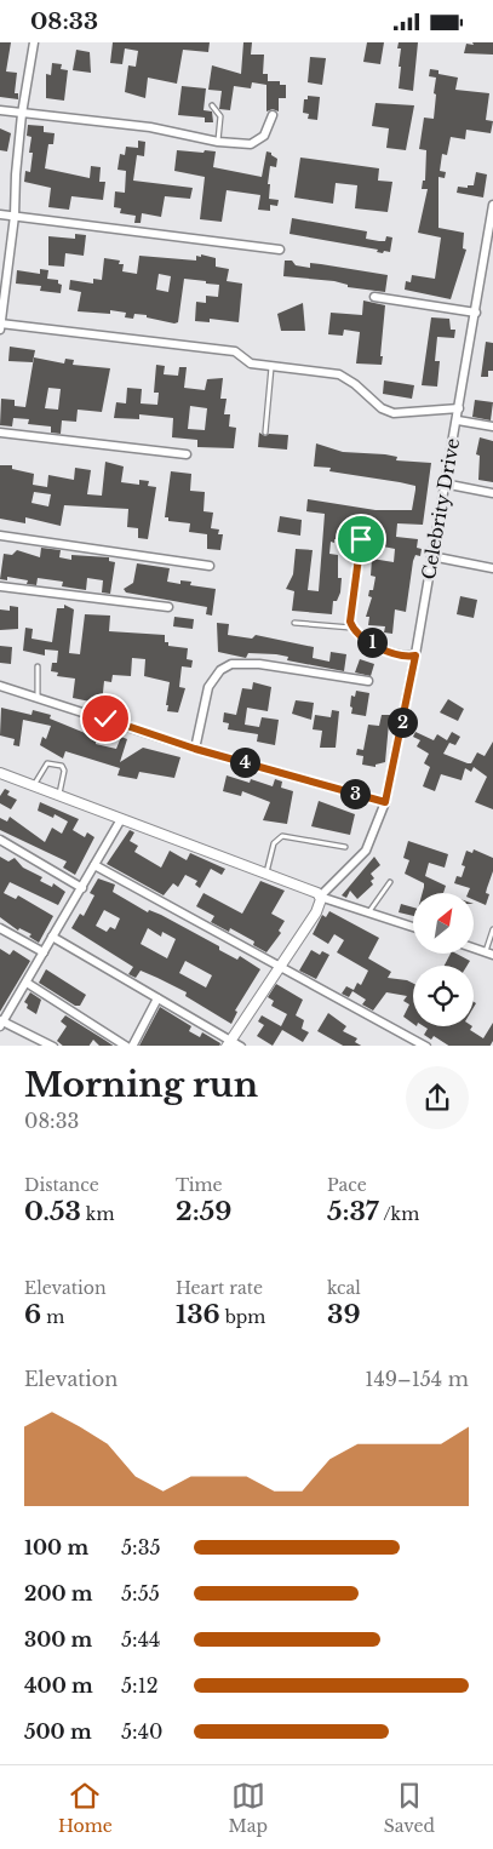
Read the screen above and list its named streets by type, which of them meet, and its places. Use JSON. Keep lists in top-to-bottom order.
{
  "streets": {
    "street": ["Celebrity Drive"]
  },
  "north": "top right",
  "page": {
    "status": "08:33",
    "pins": [
      "1",
      "2",
      "4",
      "3"
    ],
    "heading": ["Morning run", "08:33"],
    "stats": [
      ["Distance", "0.53 km"],
      ["Time", "2:59"],
      ["Pace", "5:37 /km"],
      ["Elevation", "6 m"],
      ["Heart rate", "136 bpm"],
      ["kcal", "39"]
    ],
    "chart": ["Elevation", "149–154 m"],
    "list": [
      {
        "name": "100 m",
        "note": "5:35"
      },
      {
        "name": "200 m",
        "note": "5:55"
      },
      {
        "name": "300 m",
        "note": "5:44"
      },
      {
        "name": "400 m",
        "note": "5:12"
      },
      {
        "name": "500 m",
        "note": "5:40"
      }
    ],
    "tabs": ["Home", "Map", "Saved"]
  }
}
